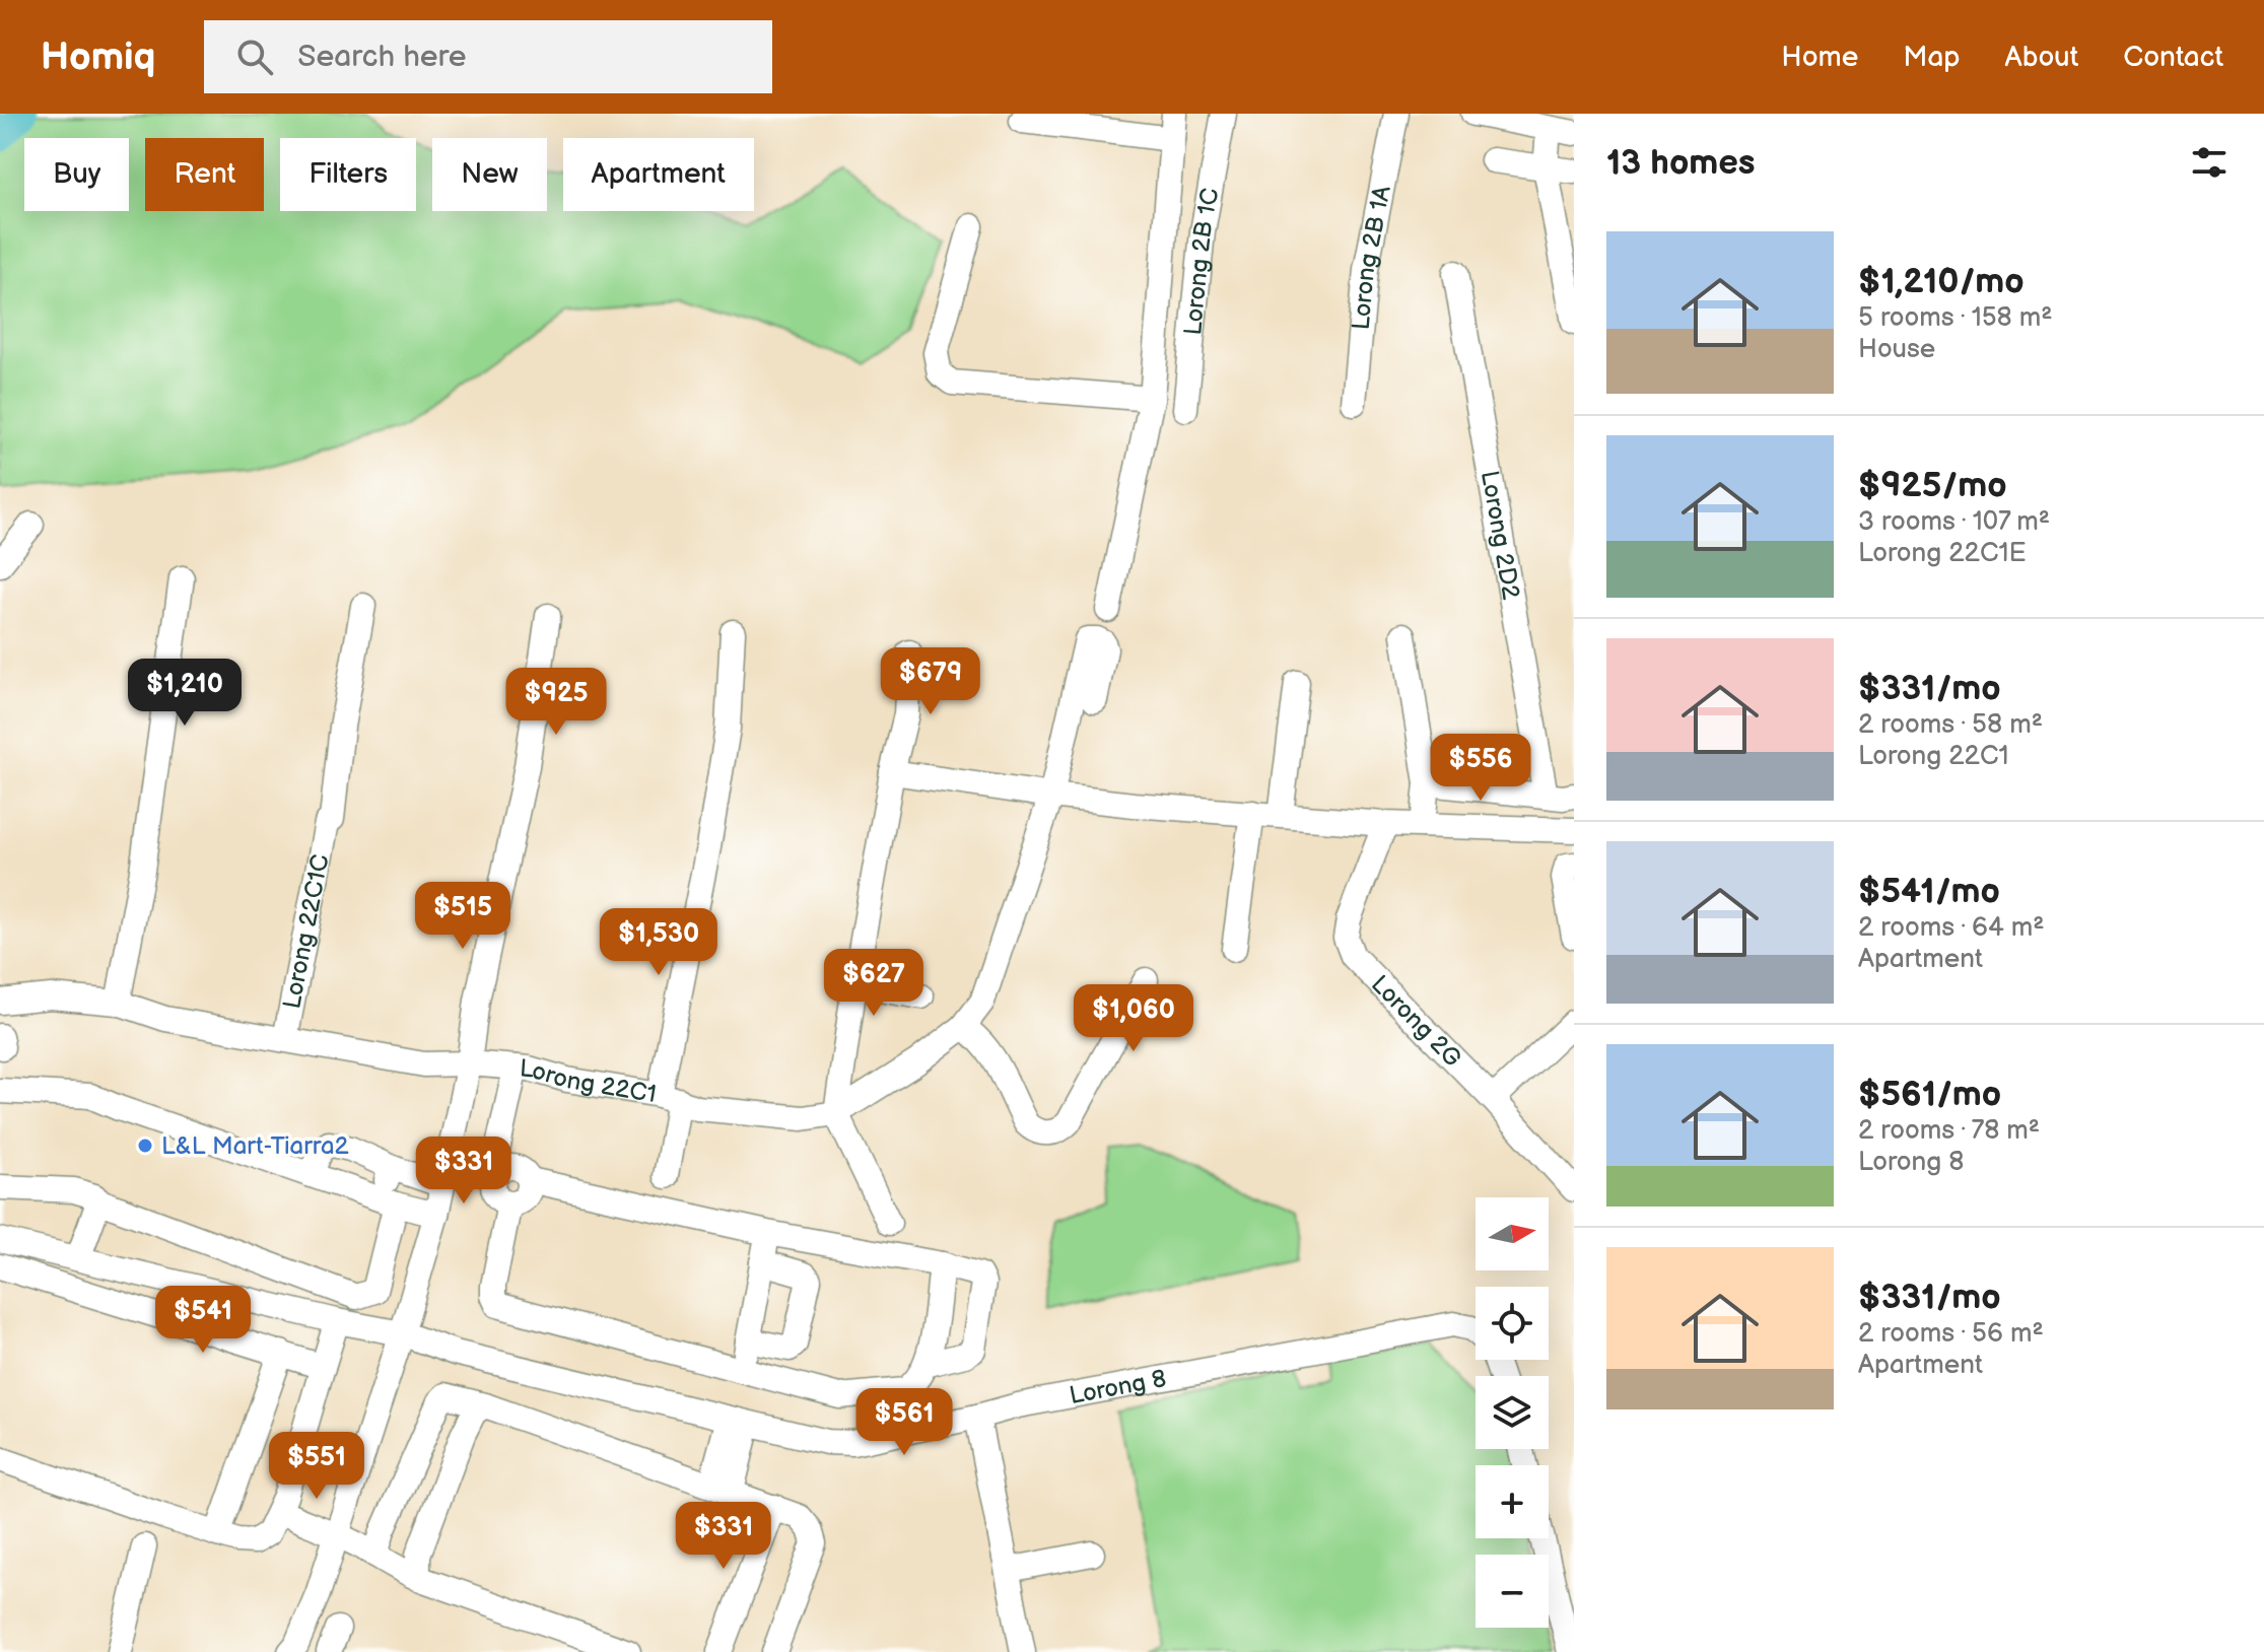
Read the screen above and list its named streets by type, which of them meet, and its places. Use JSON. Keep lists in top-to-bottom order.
{
  "streets": {
    "street": [
      "Lorong 2B 1A",
      "Lorong 2B 1C",
      "Lorong 2D2",
      "Lorong 22C1C",
      "Lorong 2G",
      "Lorong 22C1",
      "Lorong 8"
    ]
  },
  "crossings": [
    ["Lorong 22C1C", "Lorong 22C1"]
  ],
  "places": ["L&L Mart-Tiarra2"],
  "north": "right",
  "page": {
    "header": "Homiq",
    "search": "Search here",
    "nav": [
      "Home",
      "Map",
      "About",
      "Contact"
    ],
    "heading": "13 homes",
    "chip": [
      "Buy",
      "Rent",
      "Filters",
      "New",
      "Apartment"
    ],
    "list": [
      {
        "name": "$1,210/mo",
        "note": "5 rooms · 158 m² · House"
      },
      {
        "name": "$925/mo",
        "note": "3 rooms · 107 m² · Lorong 22C1E"
      },
      {
        "name": "$331/mo",
        "note": "2 rooms · 58 m² · Lorong 22C1"
      },
      {
        "name": "$541/mo",
        "note": "2 rooms · 64 m² · Apartment"
      },
      {
        "name": "$561/mo",
        "note": "2 rooms · 78 m² · Lorong 8"
      },
      {
        "name": "$331/mo",
        "note": "2 rooms · 56 m² · Apartment"
      }
    ],
    "price": [
      "$679",
      "$1,210",
      "$925",
      "$556",
      "$515",
      "$1,530",
      "$627",
      "$1,060",
      "$331",
      "$541",
      "$561",
      "$551",
      "$331"
    ],
    "map_buttons": ["+", "−"]
  }
}
